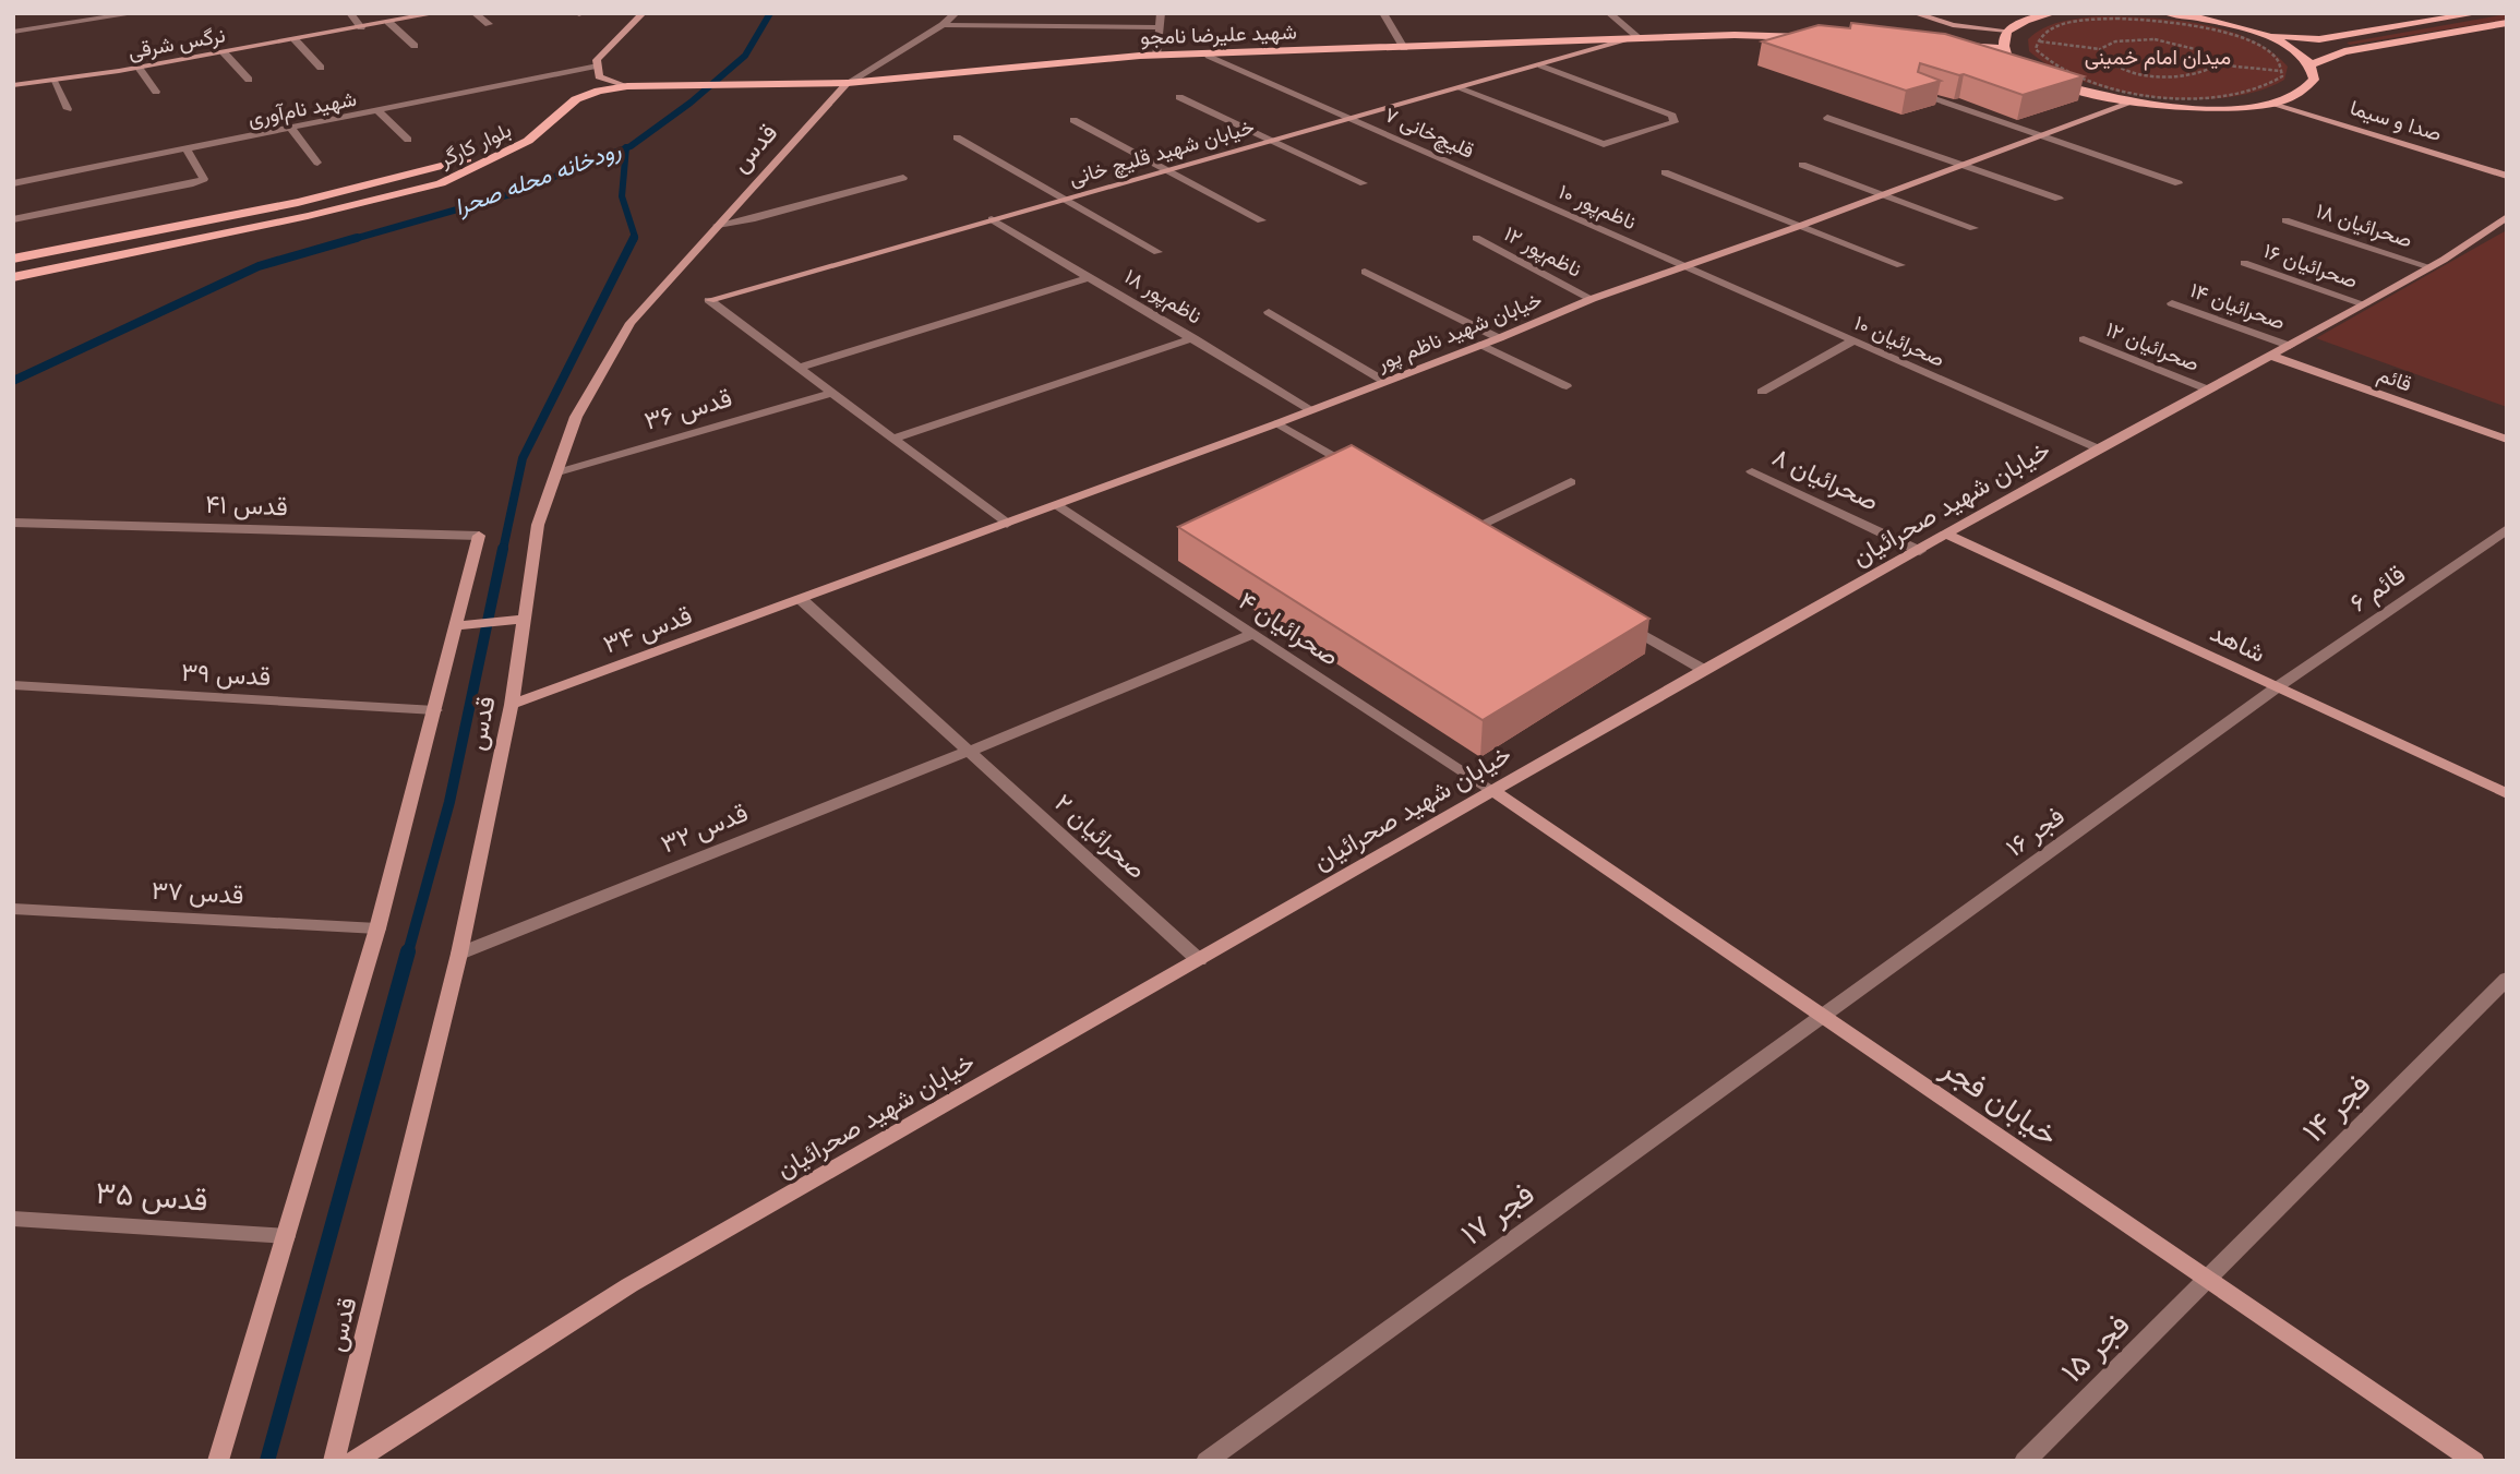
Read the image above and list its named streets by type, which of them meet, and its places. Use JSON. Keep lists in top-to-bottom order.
{
  "streets": {
    "main road": ["شهید علیرضا نامجو", "بلوار کارگر"],
    "street": [
      "نرگس شرقی",
      "شهید نام‌آوری",
      "صدا و سیما",
      "قلیچ‌خانی ۷",
      "قدس",
      "خیابان شهید قلیچ خانی",
      "ناظم‌پور ۱۰",
      "صحرائیان ۱۸",
      "ناظم‌پور ۱۲",
      "صحرائیان ۱۶",
      "ناظم‌پور ۱۸",
      "صحرائیان ۱۴",
      "خیابان شهید ناظم پور",
      "صحرائیان ۱۰",
      "صحرائیان ۱۲",
      "قائم",
      "قدس ۳۶",
      "صحرائیان ۸",
      "خیابان شهید صحرائیان",
      "قدس ۴۱",
      "قائم ۶",
      "صحرائیان ۴",
      "قدس ۳۴",
      "شاهد",
      "قدس ۳۹",
      "قدس ۳۲",
      "فجر ۱۶",
      "صحرائیان ۲",
      "قدس ۳۷",
      "خیابان فجر",
      "فجر ۱۴",
      "قدس ۳۵",
      "فجر ۱۷",
      "فجر ۱۵"
    ]
  },
  "crossings": [
    ["شهید علیرضا نامجو", "قلیچ‌خانی ۷"],
    ["شهید علیرضا نامجو", "بلوار کارگر"],
    ["شهید علیرضا نامجو", "قدس"],
    ["شهید علیرضا نامجو", "خیابان شهید قلیچ خانی"],
    ["قلیچ‌خانی ۷", "خیابان شهید قلیچ خانی"],
    ["قلیچ‌خانی ۷", "ناظم‌پور ۱۰"],
    ["قدس", "قدس ۳۶"],
    ["قدس", "قدس ۴۱"],
    ["قدس", "قدس ۳۴"],
    ["قدس", "قدس ۳۹"],
    ["قدس", "قدس ۳۲"],
    ["قدس", "قدس ۳۷"],
    ["قدس", "قدس ۳۵"],
    ["خیابان شهید قلیچ خانی", "ناظم‌پور ۱۸"],
    ["ناظم‌پور ۱۰", "خیابان شهید ناظم پور"],
    ["ناظم‌پور ۱۰", "صحرائیان ۱۰"],
    ["صحرائیان ۱۸", "خیابان شهید صحرائیان"],
    ["ناظم‌پور ۱۲", "خیابان شهید ناظم پور"],
    ["صحرائیان ۱۶", "خیابان شهید صحرائیان"],
    ["ناظم‌پور ۱۸", "خیابان شهید ناظم پور"],
    ["صحرائیان ۱۴", "خیابان شهید صحرائیان"],
    ["خیابان شهید ناظم پور", "صحرائیان ۱۰"],
    ["خیابان شهید ناظم پور", "صحرائیان ۴"],
    ["خیابان شهید ناظم پور", "قدس ۳۴"],
    ["خیابان شهید ناظم پور", "صحرائیان ۲"],
    ["صحرائیان ۱۰", "خیابان شهید صحرائیان"],
    ["صحرائیان ۱۲", "خیابان شهید صحرائیان"],
    ["قائم", "خیابان شهید صحرائیان"],
    ["صحرائیان ۸", "خیابان شهید صحرائیان"],
    ["خیابان شهید صحرائیان", "صحرائیان ۴"],
    ["خیابان شهید صحرائیان", "شاهد"],
    ["خیابان شهید صحرائیان", "صحرائیان ۲"],
    ["خیابان شهید صحرائیان", "خیابان فجر"],
    ["قائم ۶", "شاهد"],
    ["قائم ۶", "فجر ۱۶"],
    ["صحرائیان ۴", "قدس ۳۲"],
    ["صحرائیان ۴", "خیابان فجر"],
    ["قدس ۳۴", "صحرائیان ۲"],
    ["شاهد", "فجر ۱۶"],
    ["قدس ۳۲", "صحرائیان ۲"],
    ["فجر ۱۶", "خیابان فجر"],
    ["فجر ۱۶", "فجر ۱۷"],
    ["خیابان فجر", "فجر ۱۴"],
    ["خیابان فجر", "فجر ۱۷"],
    ["خیابان فجر", "فجر ۱۵"],
    ["فجر ۱۴", "فجر ۱۵"]
  ],
  "water": ["رودخانه محله صحرا"],
  "parks": ["میدان امام خمینی"]
}
